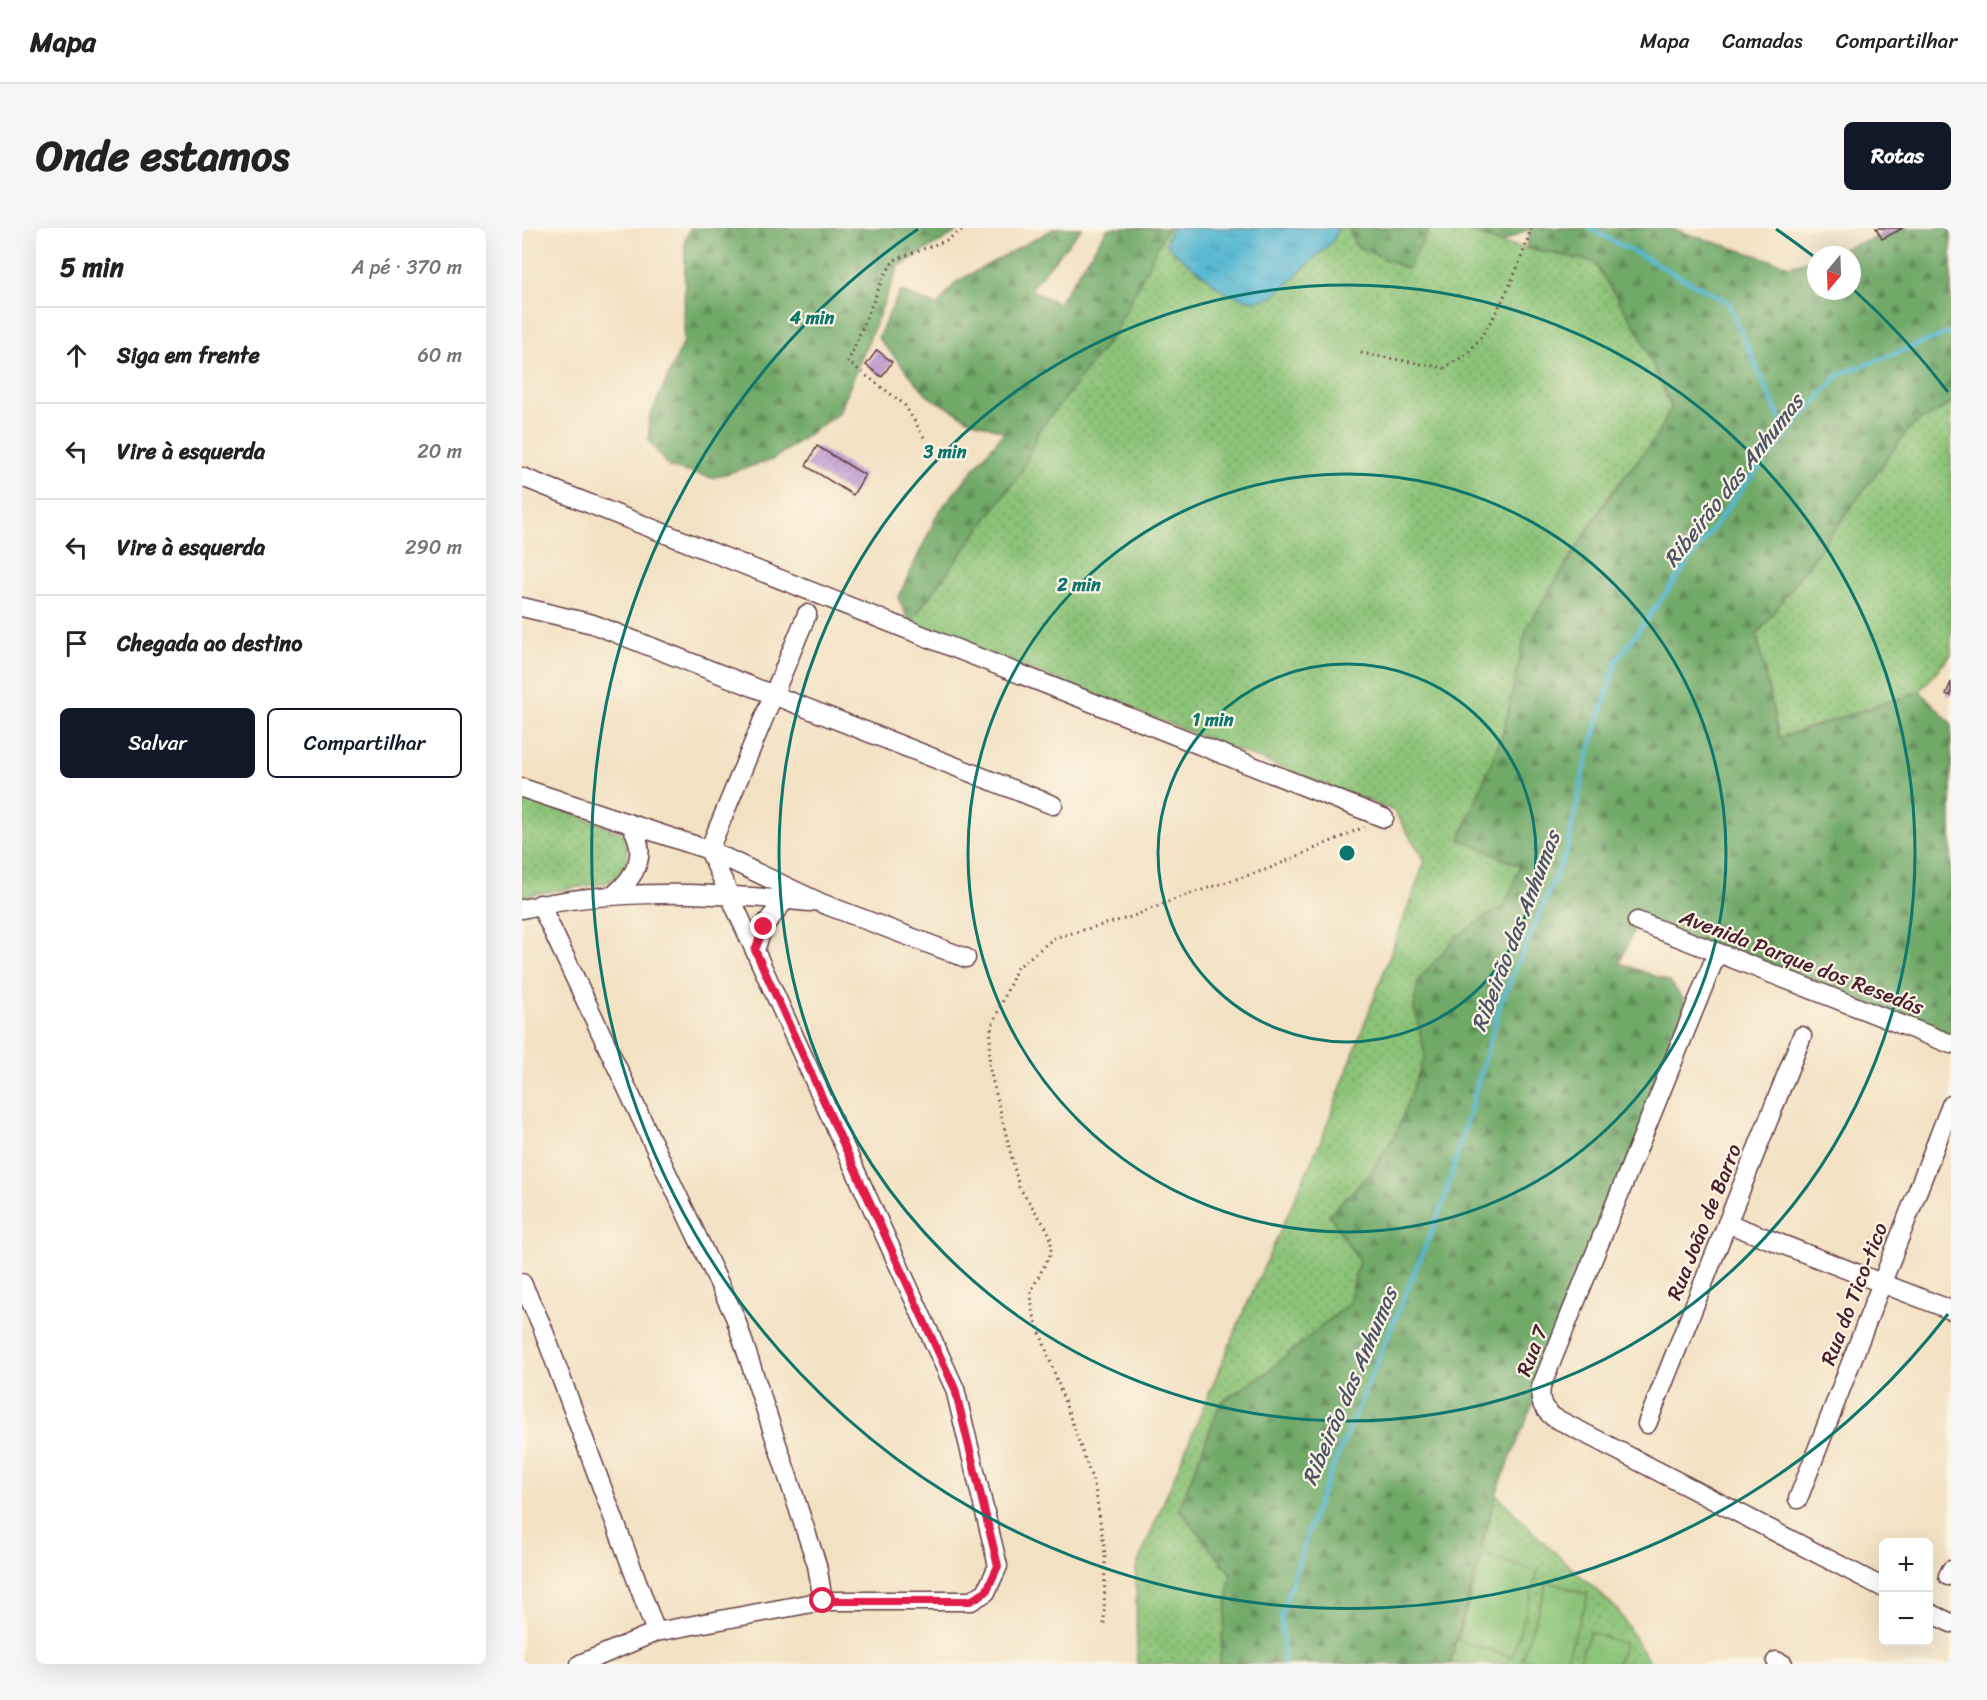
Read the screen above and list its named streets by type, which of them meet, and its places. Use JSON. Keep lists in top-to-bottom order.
{
  "streets": {
    "street": [
      "Avenida Parque dos Resedás",
      "Rua João de Barro",
      "Rua do Tico-tico",
      "Rua 7"
    ]
  },
  "crossings": [
    ["Avenida Parque dos Resedás", "Rua 7"]
  ],
  "water": ["Ribeirão das Anhumas"],
  "north": "bottom",
  "page": {
    "header": "Mapa",
    "nav": ["Mapa", "Camadas", "Compartilhar"],
    "title": "Onde estamos",
    "buttons": [
      "Rotas",
      ["Salvar", "Compartilhar"]
    ],
    "heading": ["5 min", "A pé · 370 m"],
    "list": [
      ["Siga em frente", "60 m"],
      ["Vire à esquerda", "20 m"],
      ["Vire à esquerda", "290 m"],
      "Chegada ao destino"
    ],
    "map_buttons": ["+", "−"]
  },
  "rings": [
    "4 min",
    "3 min",
    "2 min",
    "1 min"
  ]
}
